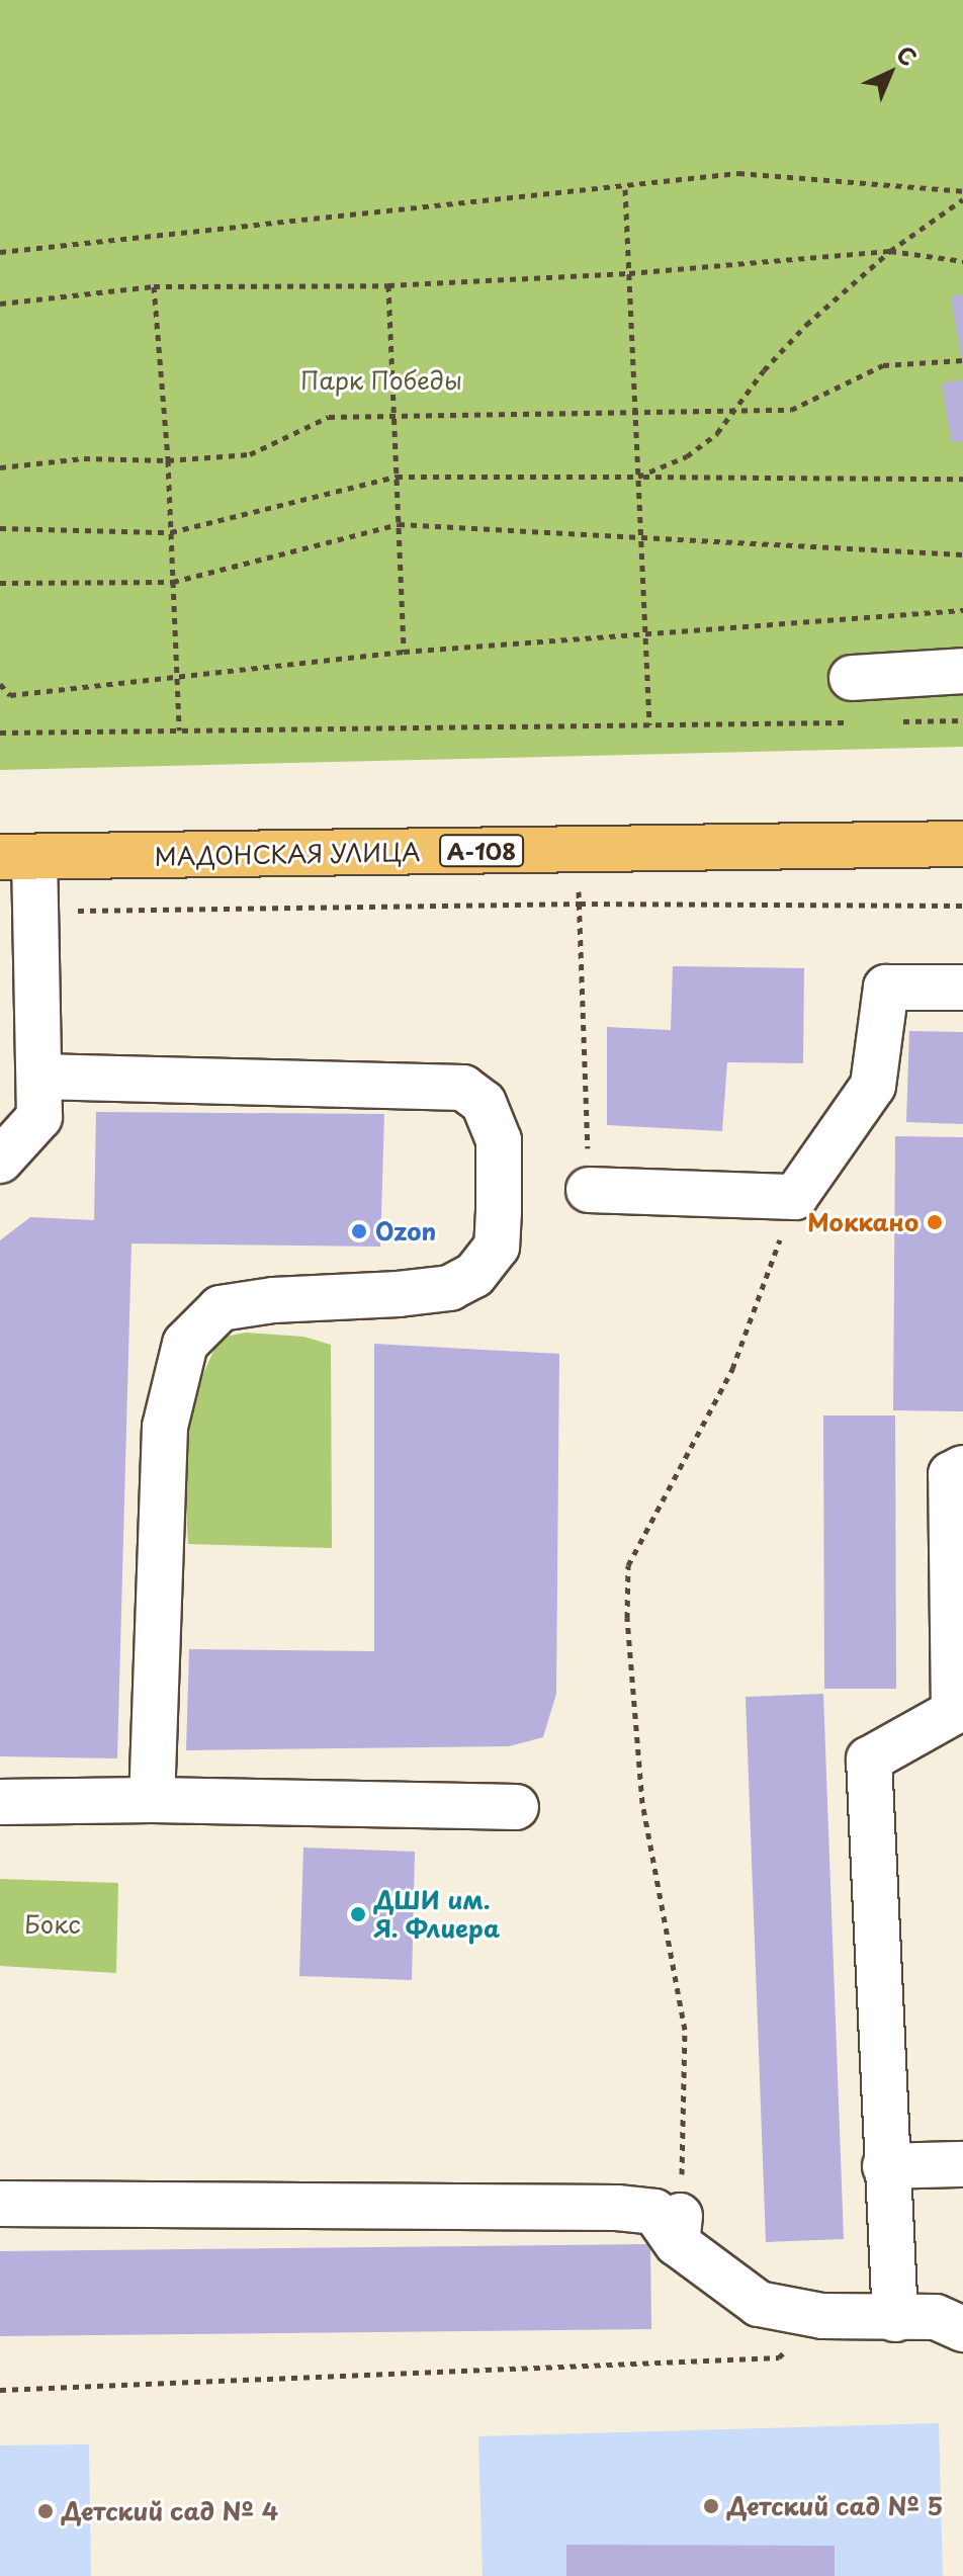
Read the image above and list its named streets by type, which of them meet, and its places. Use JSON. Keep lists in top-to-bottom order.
{
  "streets": {
    "highway": ["А-108", "МАДОНСКАЯ УЛИЦА"]
  },
  "parks": ["Парк Победы", "Бокс"],
  "places": [
    "Моккано",
    "Ozon",
    "ДШИ им. Я. Флиера",
    "Детский сад № 5",
    "Детский сад № 4"
  ],
  "north": "top right"
}
